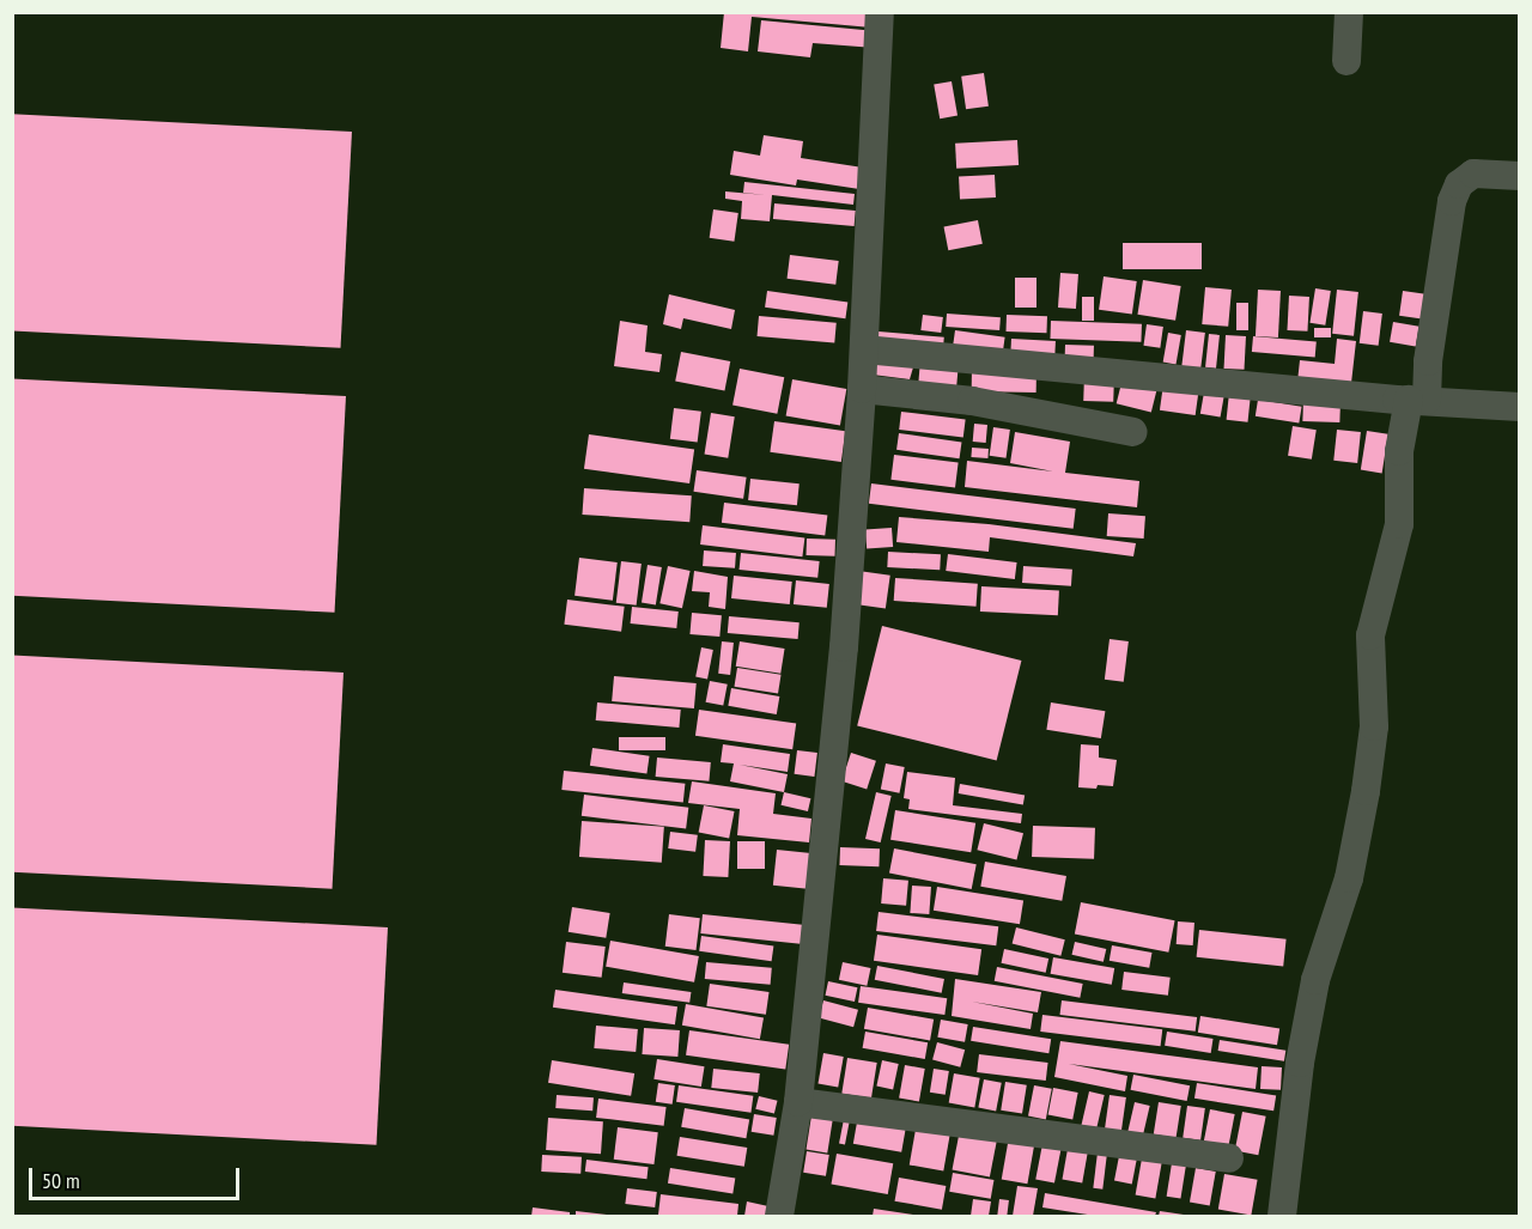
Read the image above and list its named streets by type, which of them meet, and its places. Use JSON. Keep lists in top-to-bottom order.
{
  "scale_bar": "50 m"
}
